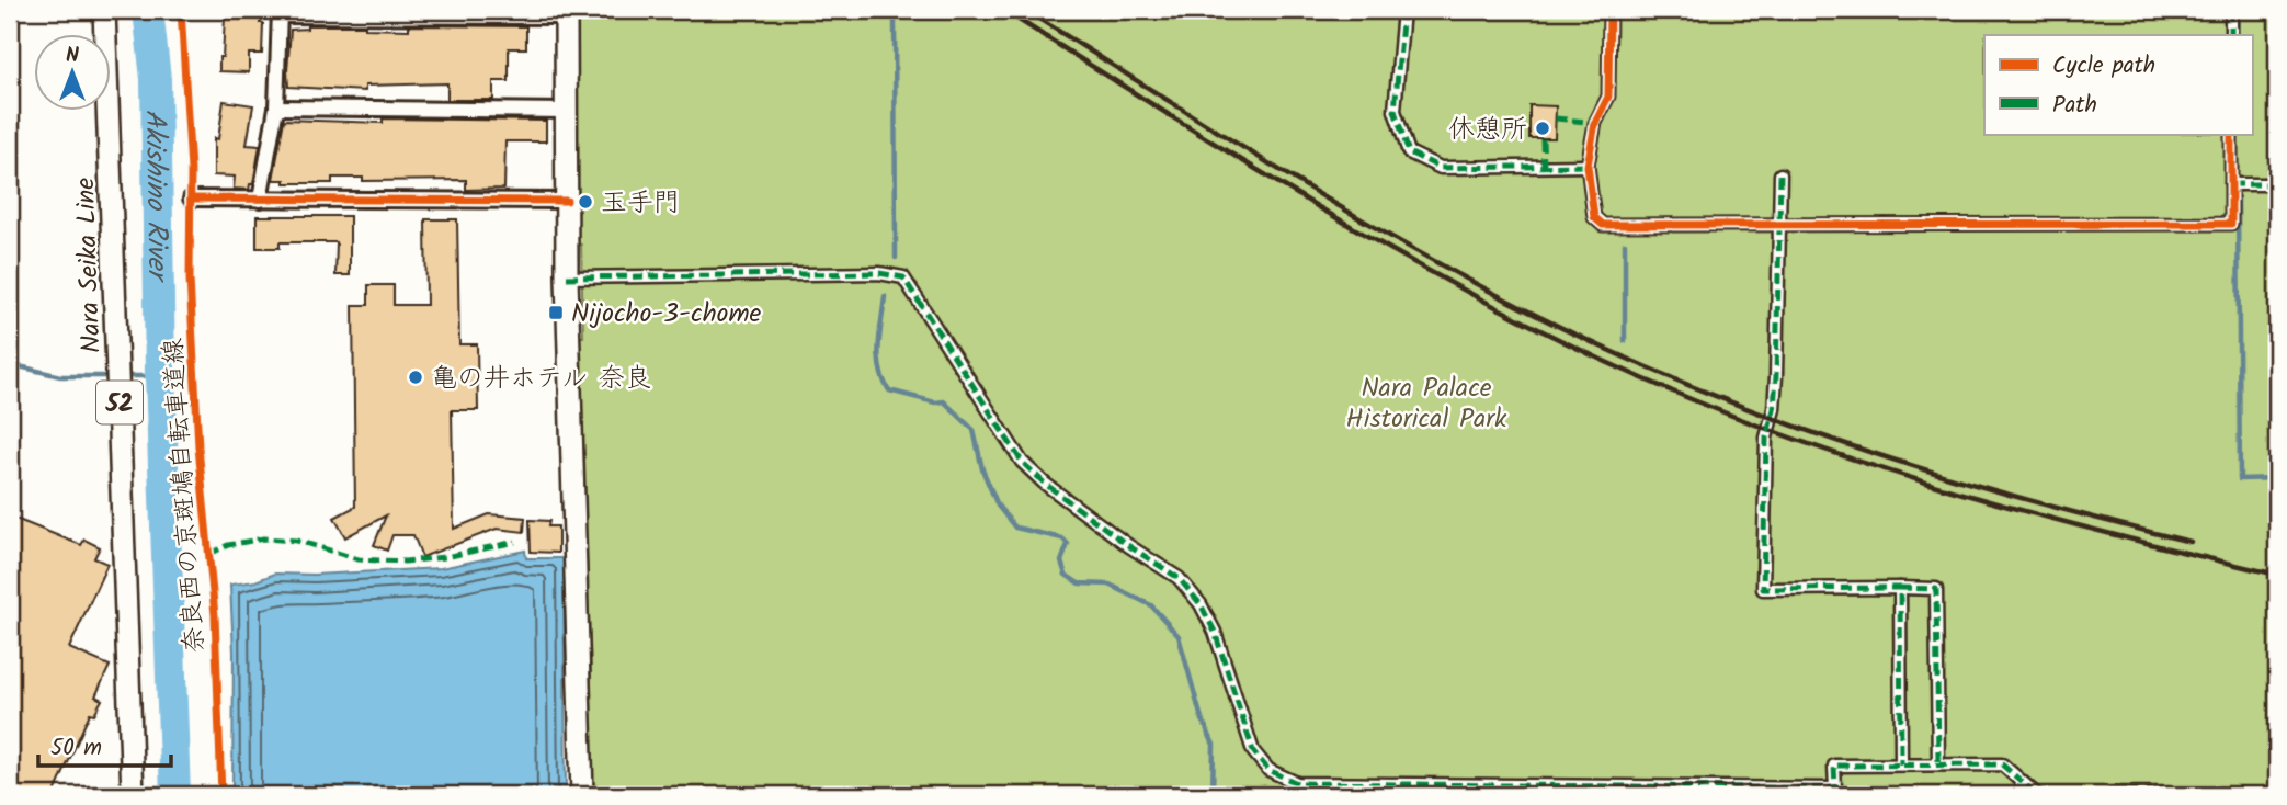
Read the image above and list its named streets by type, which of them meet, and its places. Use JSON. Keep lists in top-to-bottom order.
{
  "streets": {
    "main road": ["Nara Seika Line", "52"],
    "cycle path": ["奈良西の京斑鳩自転車道線"]
  },
  "water": ["Akishino River"],
  "parks": ["Nara Palace Historical Park"],
  "places": {
    "other": ["休憩所", "玉手門", "亀の井ホテル 奈良"],
    "transit": ["Nijocho-3-chome"]
  },
  "legend": ["Cycle path", "Path"],
  "scale_bar": "50 m",
  "north": "top"
}
